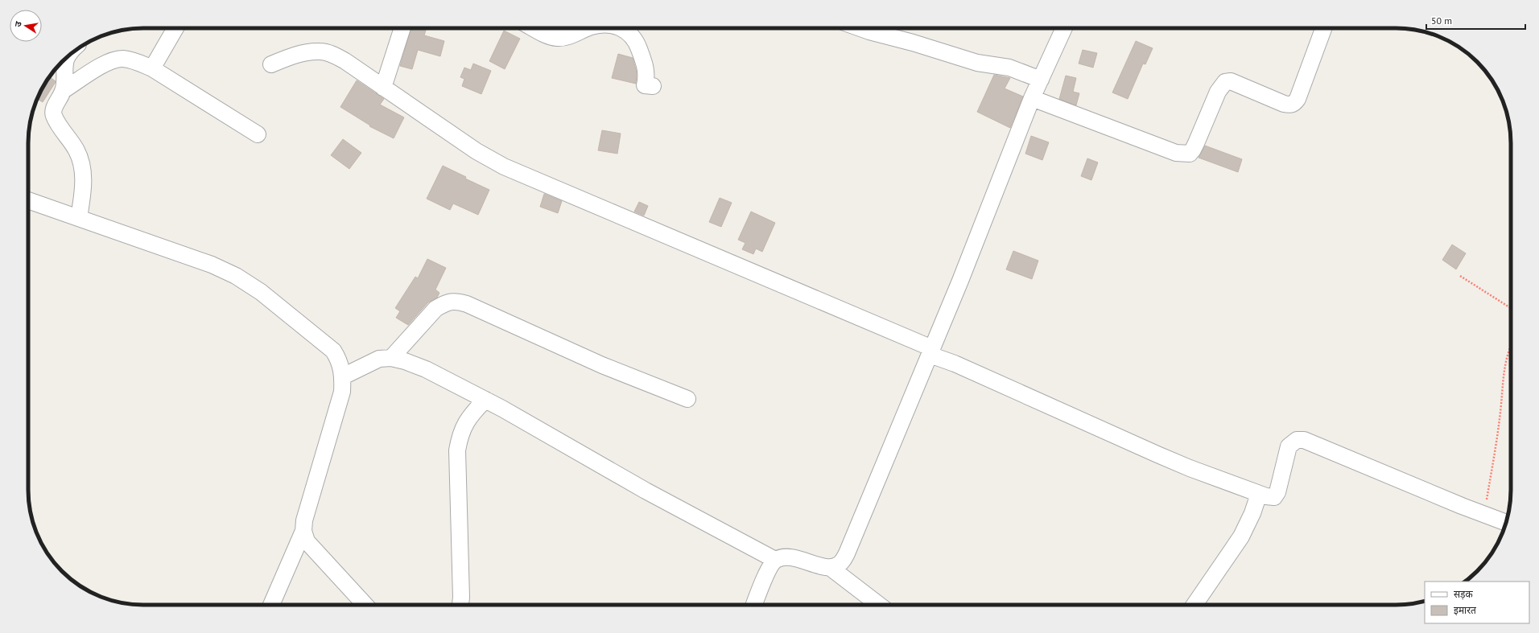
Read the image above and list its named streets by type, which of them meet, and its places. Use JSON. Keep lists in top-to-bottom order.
{
  "legend": ["सड़क", "इमारत"],
  "scale_bar": "50 m",
  "north": "left"
}
